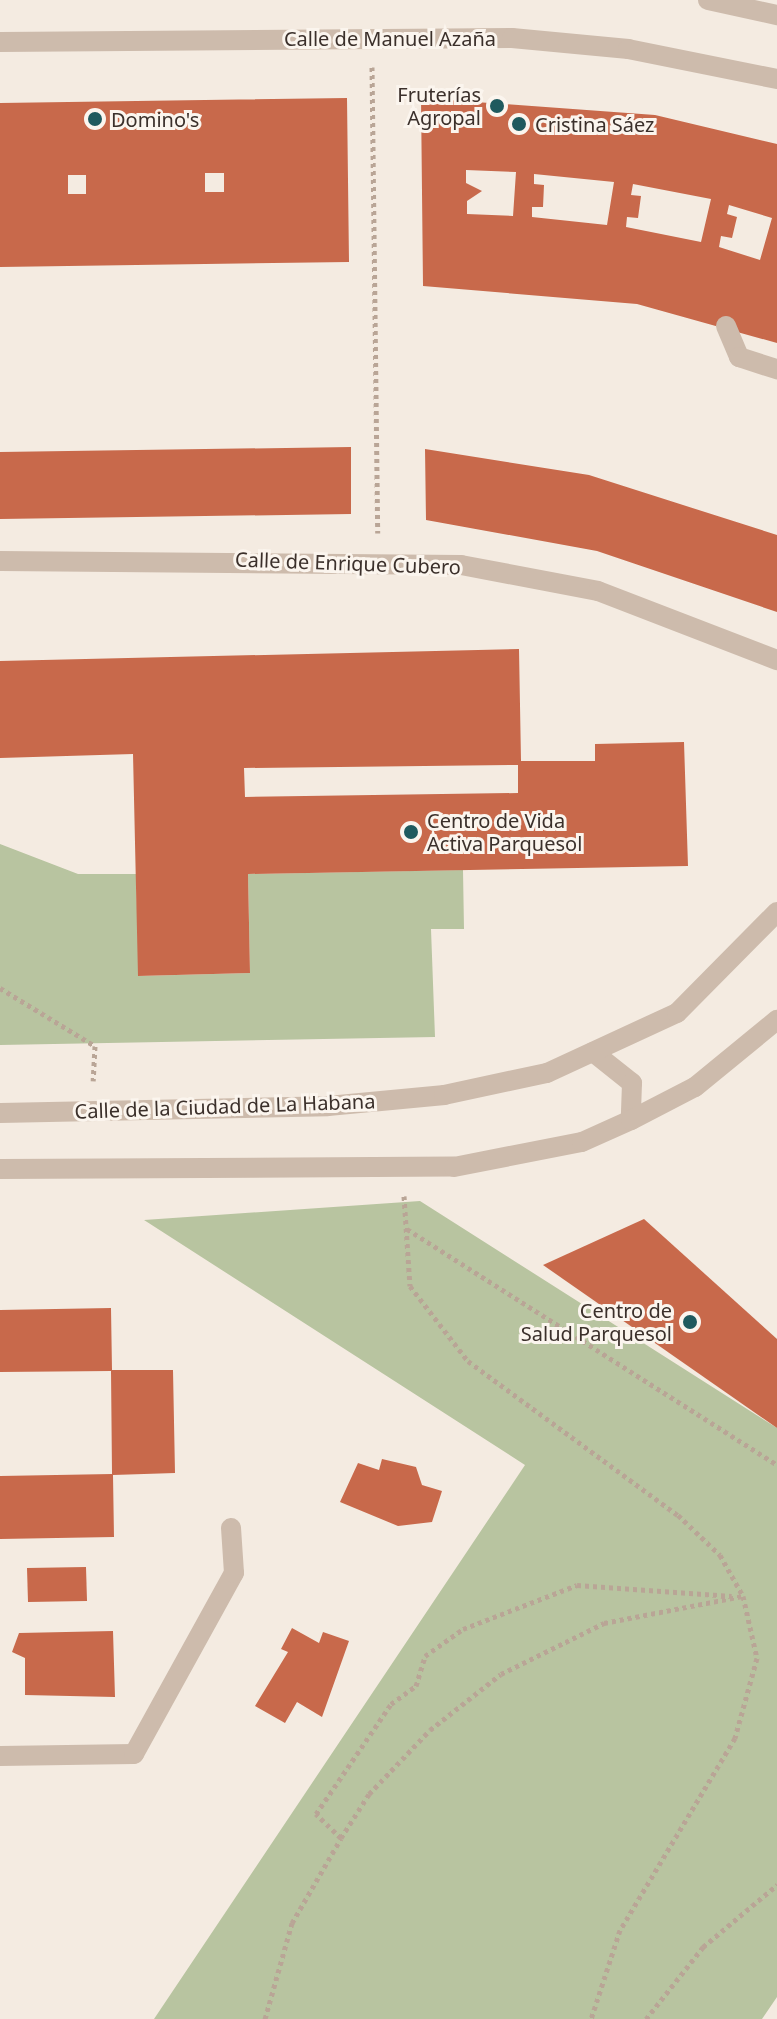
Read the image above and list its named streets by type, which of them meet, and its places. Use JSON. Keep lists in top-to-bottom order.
{
  "streets": {
    "street": ["Calle de Manuel Azaña", "Calle de Enrique Cubero", "Calle de la Ciudad de La Habana"]
  },
  "places": [
    "Fruterías Agropal",
    "Domino's",
    "Cristina Sáez",
    "Centro de Vida Activa Parquesol",
    "Centro de Salud Parquesol"
  ]
}
